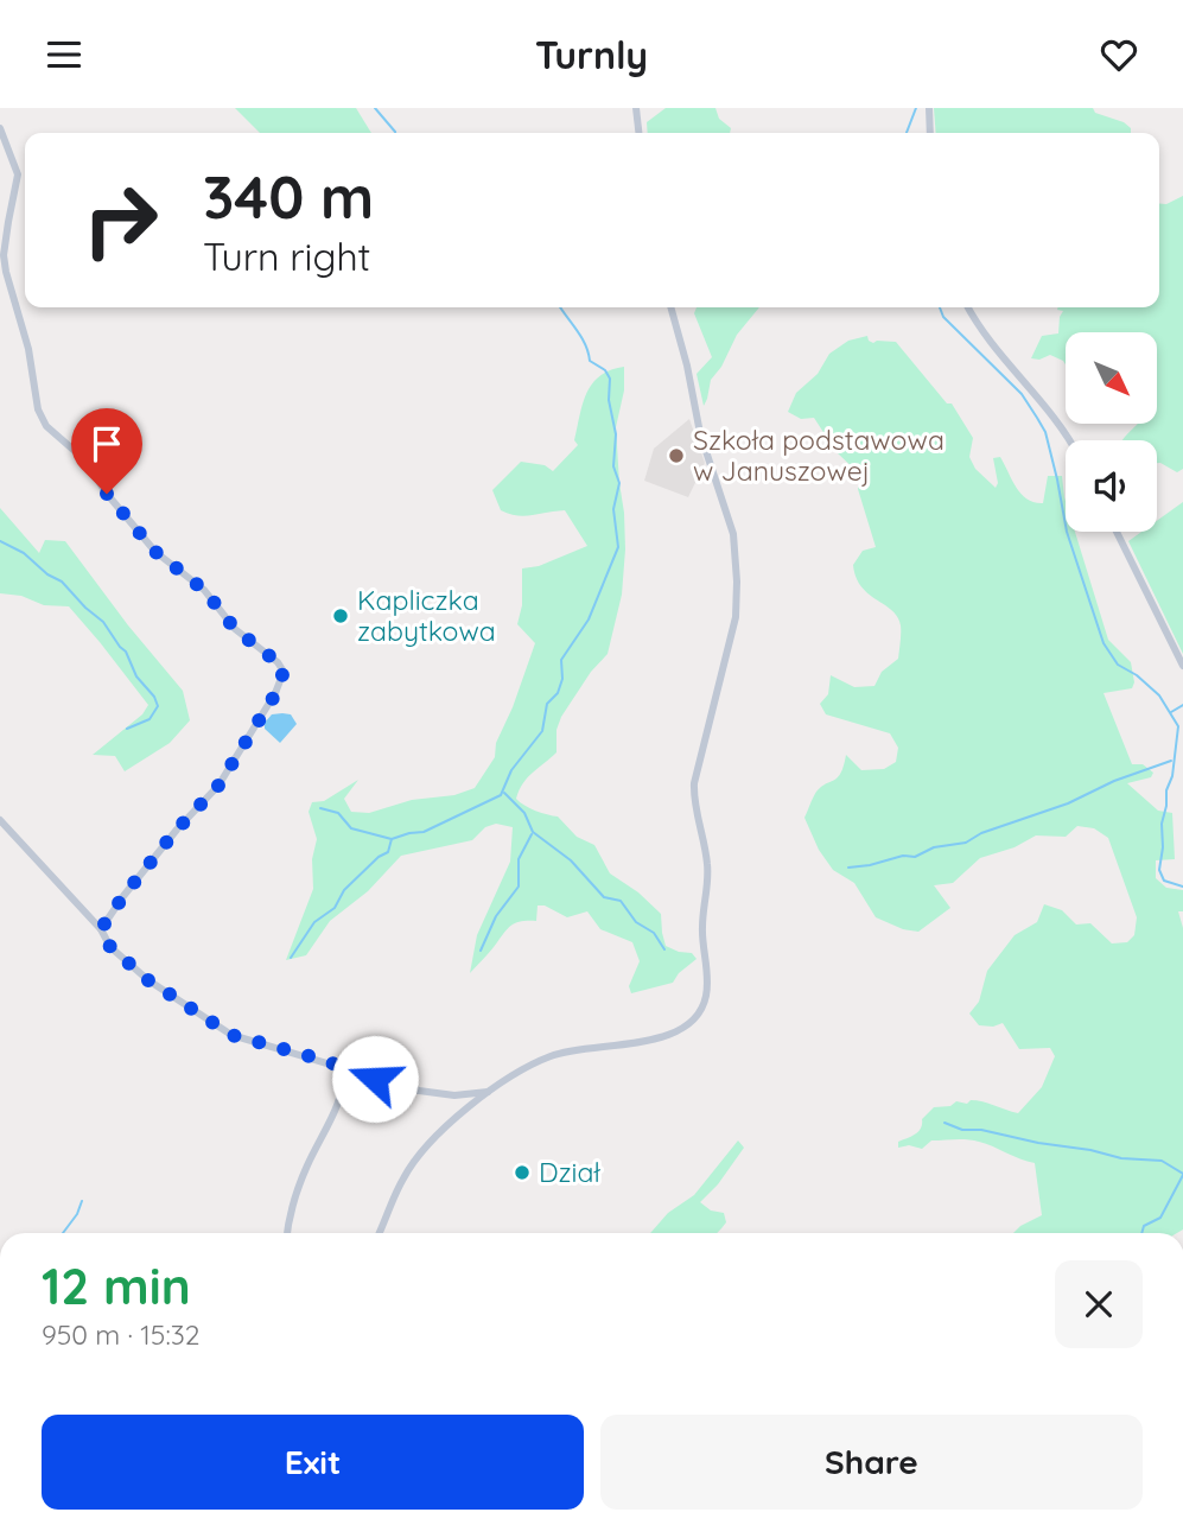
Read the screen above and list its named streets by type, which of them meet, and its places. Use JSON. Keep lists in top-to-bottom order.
{
  "places": ["Szkoła podstawowa w Januszowej", "Kapliczka zabytkowa", "Dział"],
  "north": "bottom right",
  "page": {
    "header": "Turnly",
    "turn": ["340 m", "Turn right"],
    "heading": ["12 min", "950 m · 15:32"],
    "buttons": ["Exit", "Share"]
  }
}
